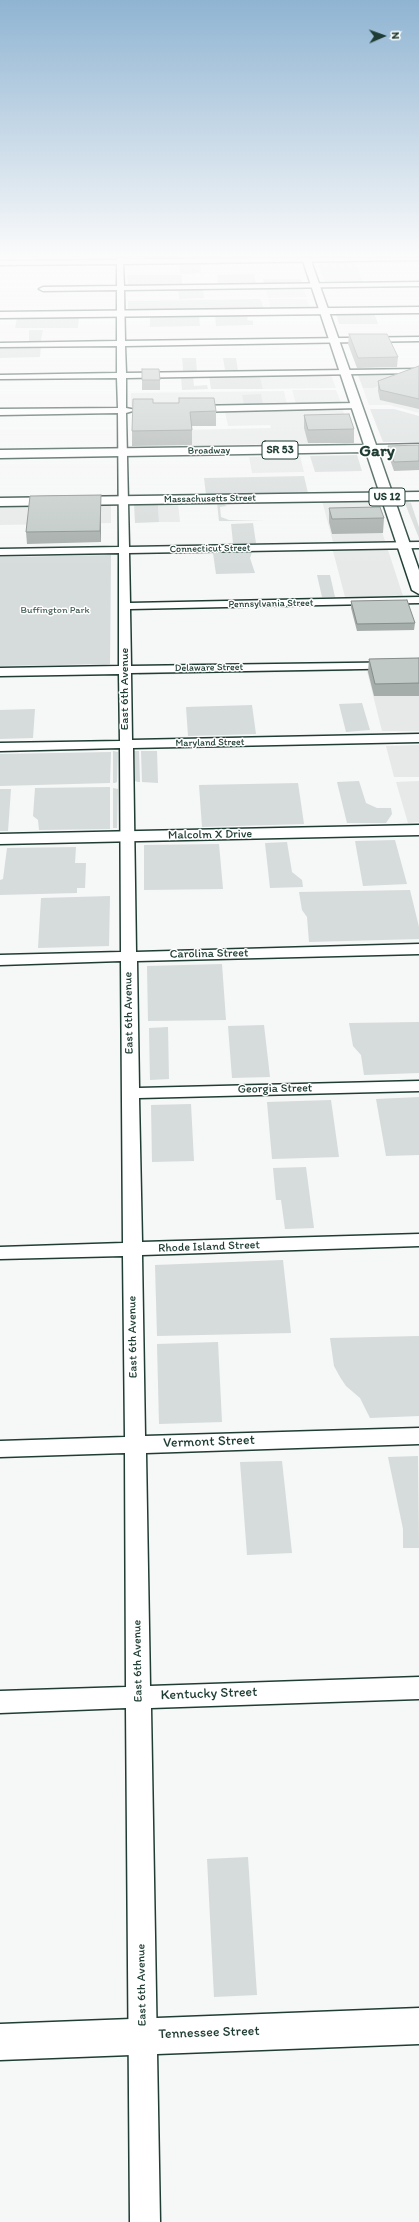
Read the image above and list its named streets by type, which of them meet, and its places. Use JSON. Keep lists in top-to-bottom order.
{
  "streets": {
    "main road": [
      "SR 53",
      "Broadway",
      "US 12",
      "Massachusetts Street",
      "Malcolm X Drive",
      "Tennessee Street"
    ],
    "street": [
      "Connecticut Street",
      "Pennsylvania Street",
      "Delaware Street",
      "East 6th Avenue",
      "Maryland Street",
      "Carolina Street",
      "Georgia Street",
      "Rhode Island Street",
      "Vermont Street",
      "Kentucky Street"
    ]
  },
  "crossings": [
    ["Broadway", "US 12"],
    ["Broadway", "East 6th Avenue"],
    ["US 12", "Massachusetts Street"],
    ["US 12", "Connecticut Street"],
    ["Massachusetts Street", "East 6th Avenue"],
    ["Connecticut Street", "East 6th Avenue"],
    ["Pennsylvania Street", "East 6th Avenue"],
    ["Delaware Street", "East 6th Avenue"],
    ["East 6th Avenue", "Maryland Street"],
    ["East 6th Avenue", "Malcolm X Drive"],
    ["East 6th Avenue", "Carolina Street"],
    ["East 6th Avenue", "Georgia Street"],
    ["East 6th Avenue", "Rhode Island Street"],
    ["East 6th Avenue", "Vermont Street"],
    ["East 6th Avenue", "Kentucky Street"],
    ["East 6th Avenue", "Tennessee Street"]
  ],
  "districts": ["Gary"],
  "parks": ["Buffington Park"],
  "north": "right"
}
